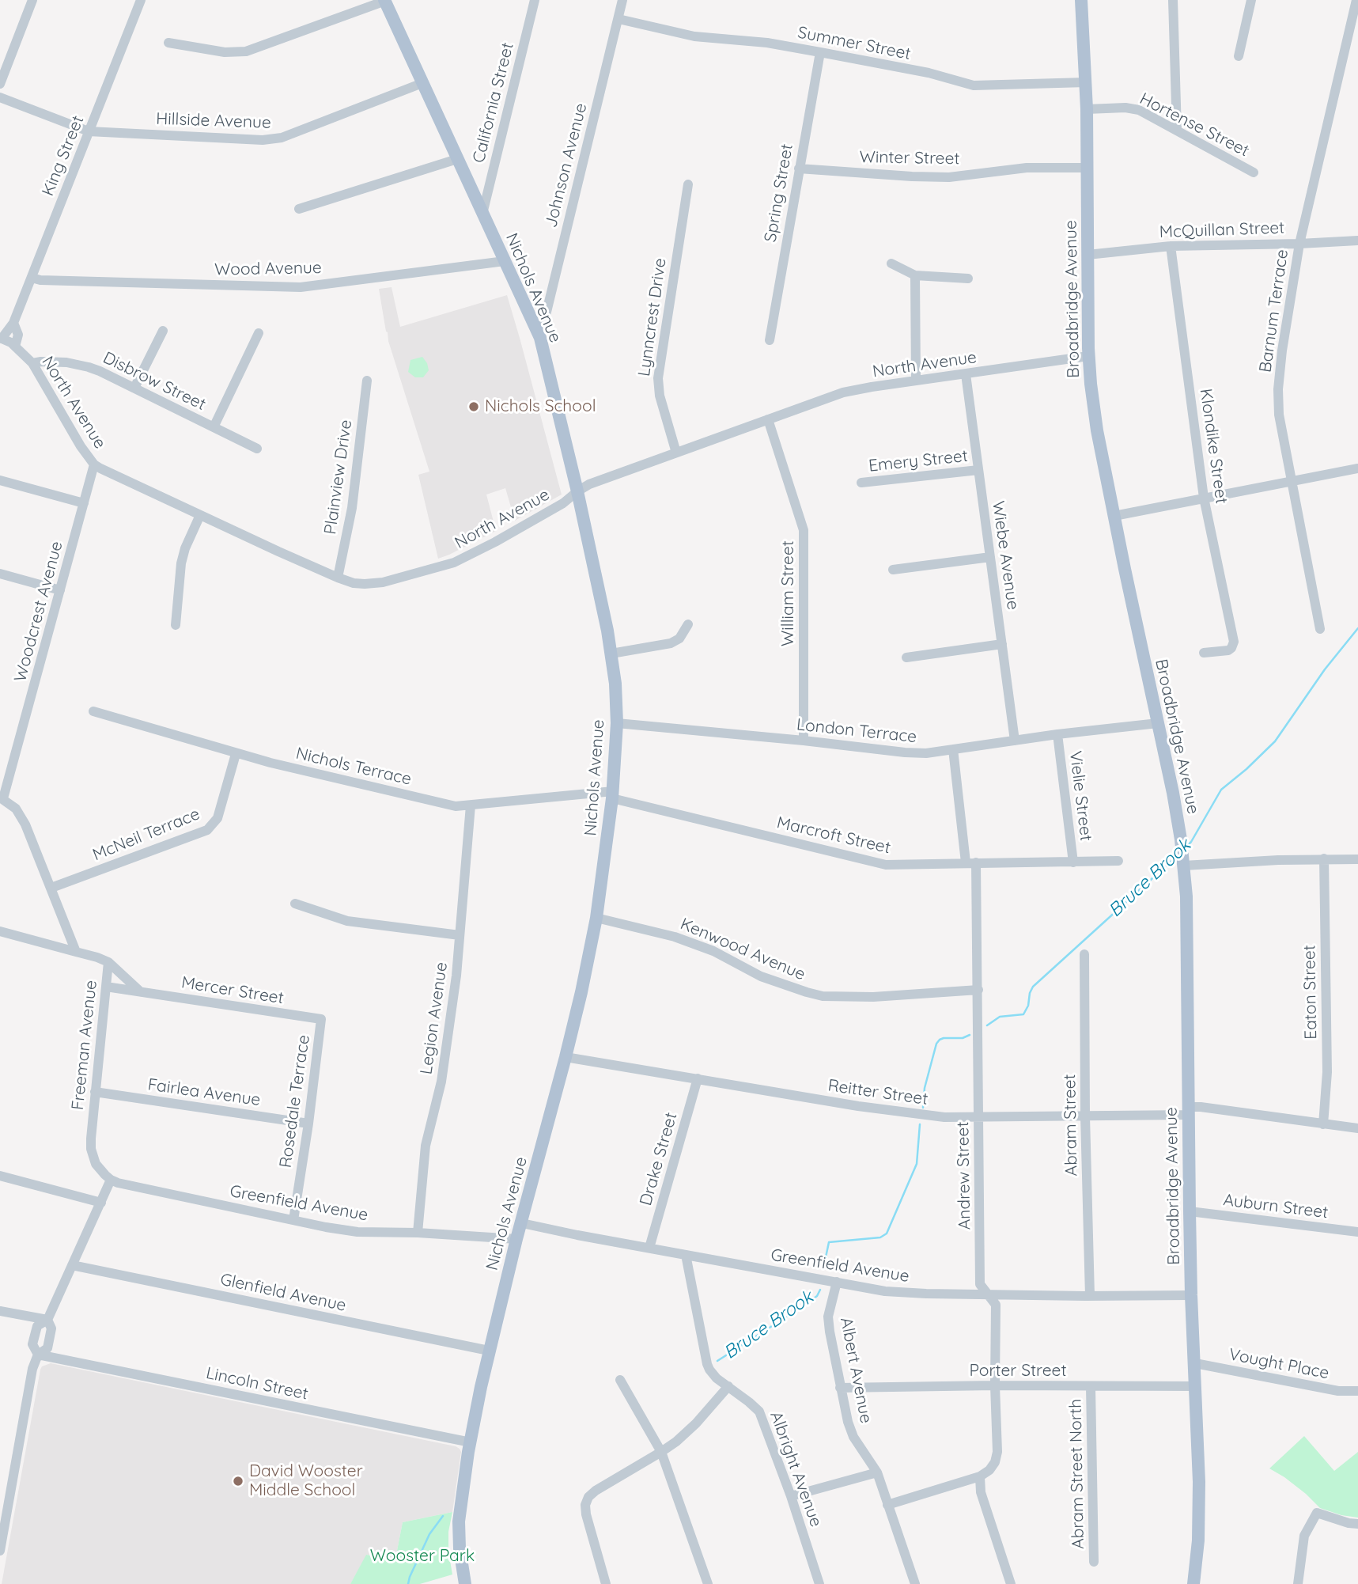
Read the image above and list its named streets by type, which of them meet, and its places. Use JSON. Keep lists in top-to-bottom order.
{
  "streets": {
    "main road": ["Nichols Avenue", "Broadbridge Avenue"],
    "street": [
      "Summer Street",
      "California Street",
      "Hillside Avenue",
      "Hortense Street",
      "King Street",
      "Winter Street",
      "Johnson Avenue",
      "Spring Street",
      "McQuillan Street",
      "Wood Avenue",
      "Barnum Terrace",
      "Lynncrest Drive",
      "North Avenue",
      "Disbrow Street",
      "Klondike Street",
      "Emery Street",
      "Plainview Drive",
      "Wiebe Avenue",
      "William Street",
      "Woodcrest Avenue",
      "London Terrace",
      "Nichols Terrace",
      "Vielie Street",
      "McNeil Terrace",
      "Marcroft Street",
      "Kenwood Avenue",
      "Mercer Street",
      "Eaton Street",
      "Legion Avenue",
      "Freeman Avenue",
      "Fairlea Avenue",
      "Reitter Street",
      "Rosedale Terrace",
      "Abram Street",
      "Drake Street",
      "Andrew Street",
      "Greenfield Avenue",
      "Auburn Street",
      "Glenfield Avenue",
      "Vought Place",
      "Albert Avenue",
      "Porter Street",
      "Lincoln Street",
      "Albright Avenue",
      "Abram Street North"
    ]
  },
  "crossings": [
    ["Summer Street", "Johnson Avenue"],
    ["Summer Street", "Spring Street"],
    ["Summer Street", "Broadbridge Avenue"],
    ["California Street", "Nichols Avenue"],
    ["Hillside Avenue", "King Street"],
    ["Hillside Avenue", "Nichols Avenue"],
    ["Hortense Street", "Broadbridge Avenue"],
    ["King Street", "Wood Avenue"],
    ["King Street", "North Avenue"],
    ["Winter Street", "Spring Street"],
    ["Winter Street", "Broadbridge Avenue"],
    ["Johnson Avenue", "Nichols Avenue"],
    ["McQuillan Street", "Broadbridge Avenue"],
    ["McQuillan Street", "Barnum Terrace"],
    ["McQuillan Street", "Klondike Street"],
    ["Wood Avenue", "Nichols Avenue"],
    ["Nichols Avenue", "North Avenue"],
    ["Nichols Avenue", "London Terrace"],
    ["Nichols Avenue", "Nichols Terrace"],
    ["Nichols Avenue", "Marcroft Street"],
    ["Nichols Avenue", "Kenwood Avenue"],
    ["Nichols Avenue", "Reitter Street"],
    ["Nichols Avenue", "Greenfield Avenue"],
    ["Nichols Avenue", "Glenfield Avenue"],
    ["Nichols Avenue", "Lincoln Street"],
    ["Broadbridge Avenue", "North Avenue"],
    ["Broadbridge Avenue", "London Terrace"],
    ["Broadbridge Avenue", "Reitter Street"],
    ["Broadbridge Avenue", "Greenfield Avenue"],
    ["Broadbridge Avenue", "Auburn Street"],
    ["Broadbridge Avenue", "Vought Place"],
    ["Broadbridge Avenue", "Porter Street"],
    ["Lynncrest Drive", "North Avenue"],
    ["North Avenue", "Disbrow Street"],
    ["North Avenue", "Plainview Drive"],
    ["North Avenue", "Wiebe Avenue"],
    ["North Avenue", "William Street"],
    ["North Avenue", "Woodcrest Avenue"],
    ["Emery Street", "Wiebe Avenue"],
    ["Wiebe Avenue", "London Terrace"],
    ["William Street", "London Terrace"],
    ["London Terrace", "Vielie Street"],
    ["London Terrace", "Andrew Street"],
    ["Nichols Terrace", "McNeil Terrace"],
    ["Nichols Terrace", "Marcroft Street"],
    ["Nichols Terrace", "Legion Avenue"],
    ["Vielie Street", "Marcroft Street"],
    ["Marcroft Street", "Andrew Street"],
    ["Kenwood Avenue", "Andrew Street"],
    ["Mercer Street", "Freeman Avenue"],
    ["Mercer Street", "Rosedale Terrace"],
    ["Eaton Street", "Reitter Street"],
    ["Legion Avenue", "Greenfield Avenue"],
    ["Freeman Avenue", "Fairlea Avenue"],
    ["Freeman Avenue", "Greenfield Avenue"],
    ["Fairlea Avenue", "Rosedale Terrace"],
    ["Reitter Street", "Abram Street"],
    ["Reitter Street", "Drake Street"],
    ["Reitter Street", "Andrew Street"],
    ["Rosedale Terrace", "Greenfield Avenue"],
    ["Abram Street", "Greenfield Avenue"],
    ["Drake Street", "Greenfield Avenue"],
    ["Andrew Street", "Greenfield Avenue"],
    ["Andrew Street", "Porter Street"],
    ["Greenfield Avenue", "Albert Avenue"],
    ["Greenfield Avenue", "Albright Avenue"],
    ["Albert Avenue", "Porter Street"],
    ["Porter Street", "Abram Street North"]
  ],
  "water": ["Bruce Brook"],
  "parks": ["Wooster Park"],
  "places": ["Nichols School", "David Wooster Middle School"]
}
